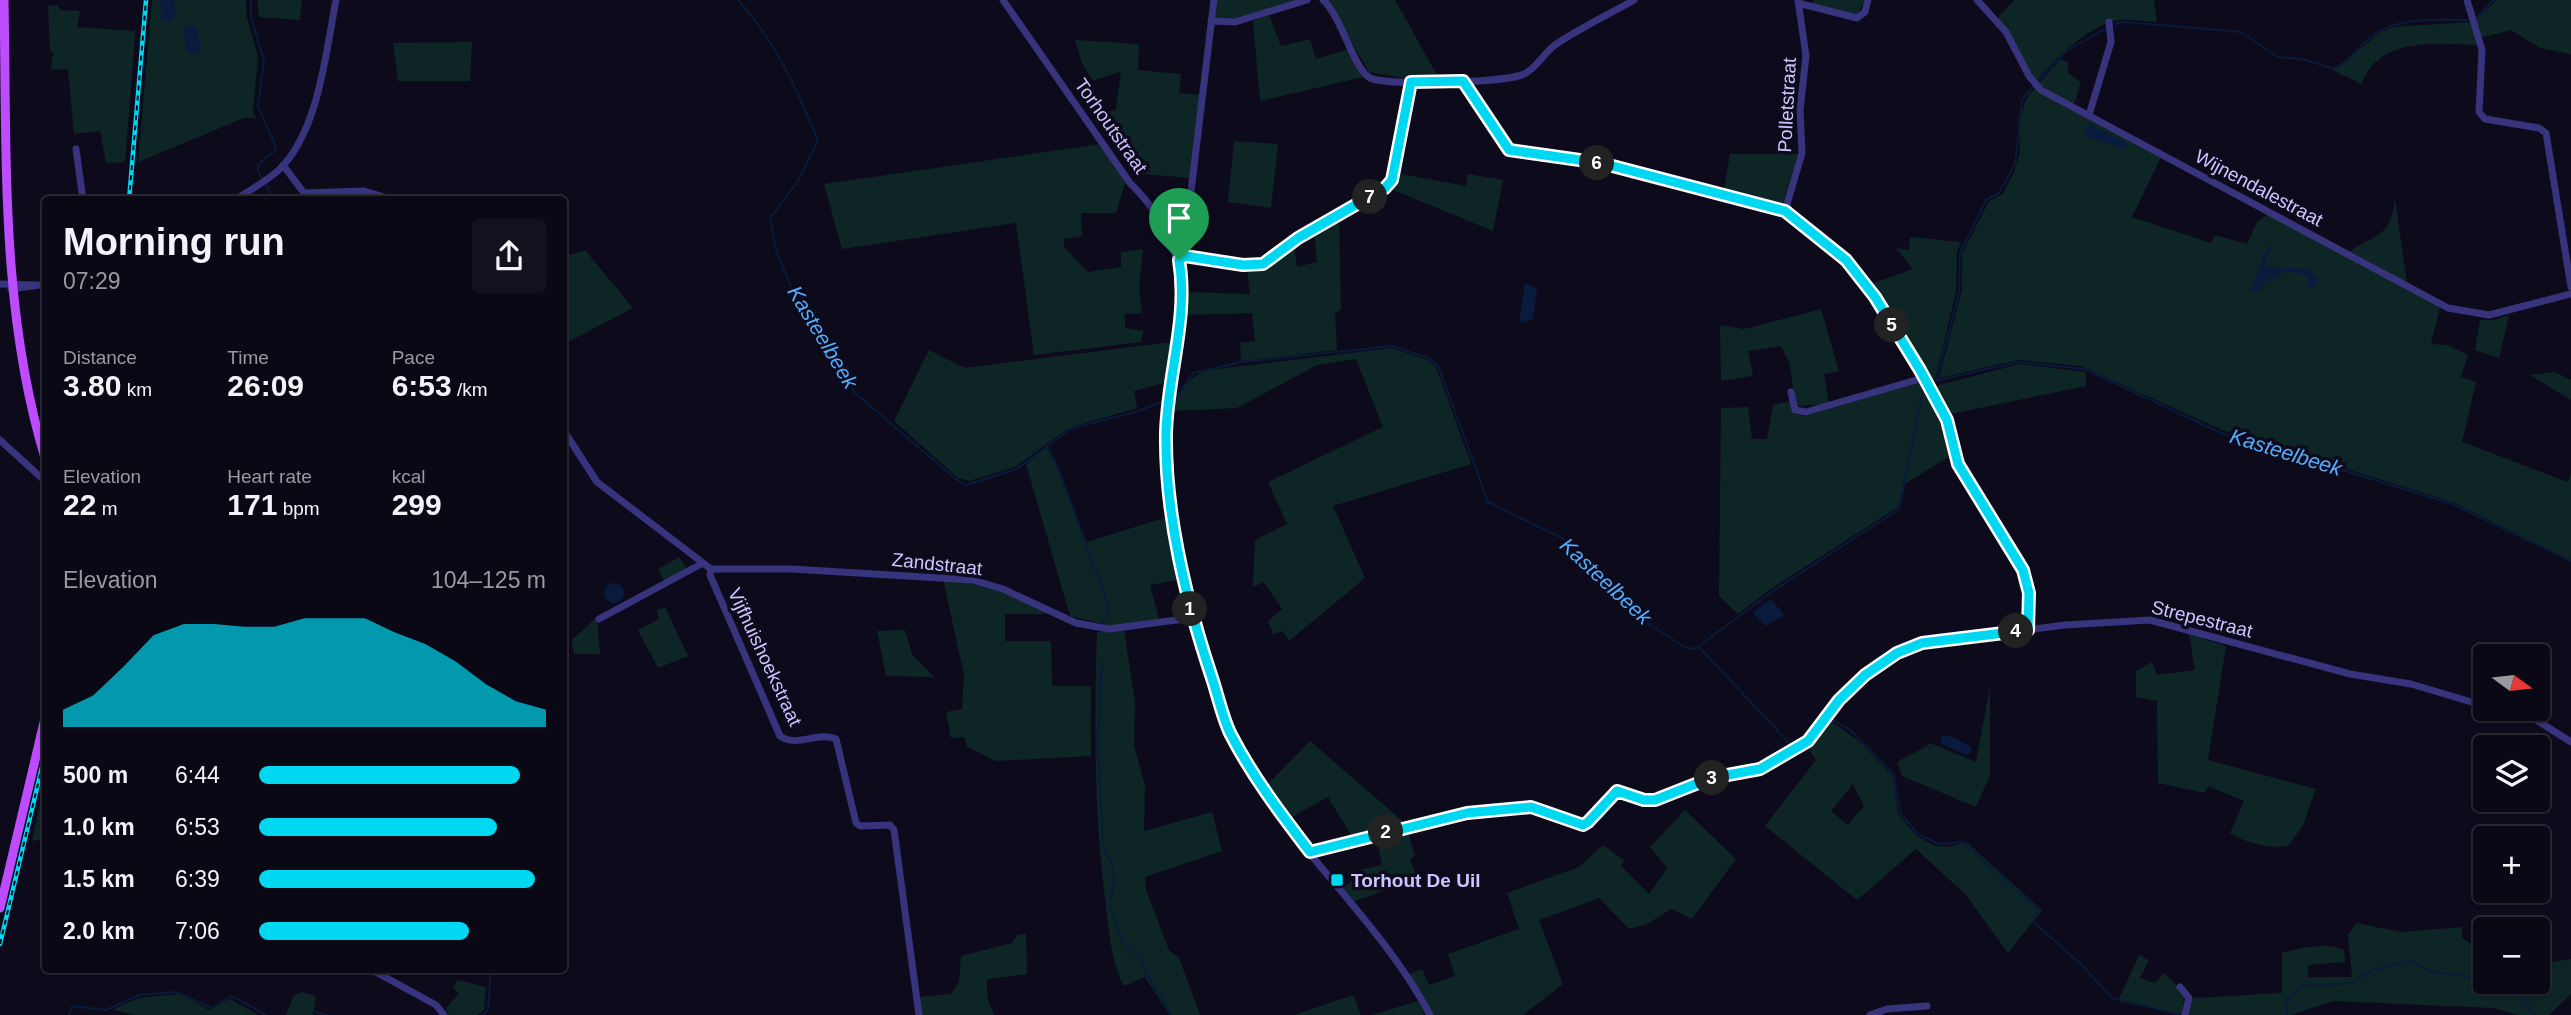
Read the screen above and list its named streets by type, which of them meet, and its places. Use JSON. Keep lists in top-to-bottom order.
{
  "streets": {
    "street": [
      "Polletstraat",
      "Torhoutstraat",
      "Wijnendalestraat",
      "Zandstraat",
      "Strepestraat",
      "Vijfhuishoekstraat"
    ]
  },
  "crossings": [
    ["Torhoutstraat", "Zandstraat"],
    ["Torhoutstraat", "Strepestraat"],
    ["Zandstraat", "Vijfhuishoekstraat"]
  ],
  "water": ["Kasteelbeek"],
  "places": {
    "transit": ["Torhout De Uil"]
  },
  "north": "right",
  "page": {
    "pins": [
      "6",
      "7",
      "5",
      "1",
      "4",
      "3",
      "2"
    ],
    "heading": ["Morning run", "07:29"],
    "stats": [
      ["Distance", "3.80 km"],
      ["Time", "26:09"],
      ["Pace", "6:53 /km"],
      ["Elevation", "22 m"],
      ["Heart rate", "171 bpm"],
      ["kcal", "299"]
    ],
    "chart": ["Elevation", "104–125 m"],
    "map_buttons": ["+", "−"],
    "list": [
      {
        "name": "500 m",
        "note": "6:44"
      },
      {
        "name": "1.0 km",
        "note": "6:53"
      },
      {
        "name": "1.5 km",
        "note": "6:39"
      },
      {
        "name": "2.0 km",
        "note": "7:06"
      }
    ]
  }
}
